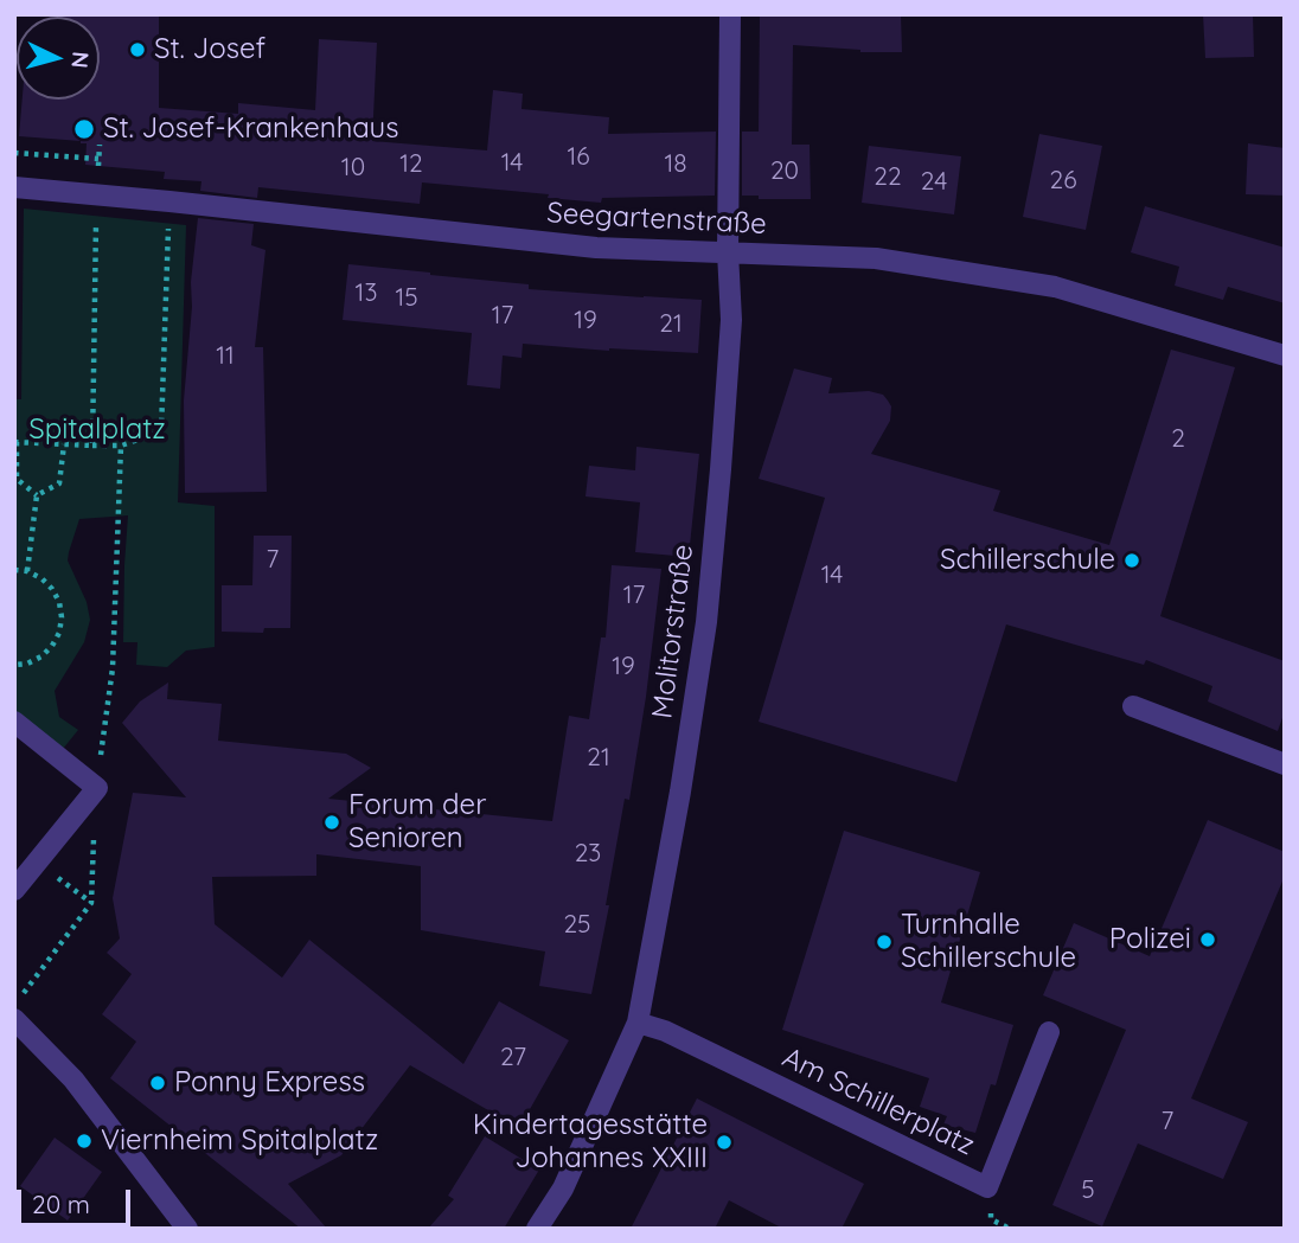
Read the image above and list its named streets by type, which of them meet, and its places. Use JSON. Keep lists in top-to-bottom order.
{
  "streets": {
    "street": ["Seegartenstraße", "Molitorstraße", "Am Schillerplatz"]
  },
  "crossings": [
    ["Seegartenstraße", "Molitorstraße"],
    ["Molitorstraße", "Am Schillerplatz"]
  ],
  "parks": ["Spitalplatz"],
  "places": [
    "St. Josef",
    "St. Josef-Krankenhaus",
    "Schillerschule",
    "Forum der Senioren",
    "Polizei",
    "Turnhalle Schillerschule",
    "Ponny Express",
    "Viernheim Spitalplatz",
    "Kindertagesstätte Johannes XXIII"
  ],
  "house_numbers": [
    "16",
    "14",
    "12",
    "18",
    "10",
    "20",
    "22",
    "26",
    "24",
    "13",
    "15",
    "17",
    "19",
    "21",
    "11",
    "2",
    "7",
    "14",
    "17",
    "19",
    "21",
    "23",
    "25",
    "27",
    "7",
    "5"
  ],
  "scale_bar": "20 m",
  "north": "right"
}
